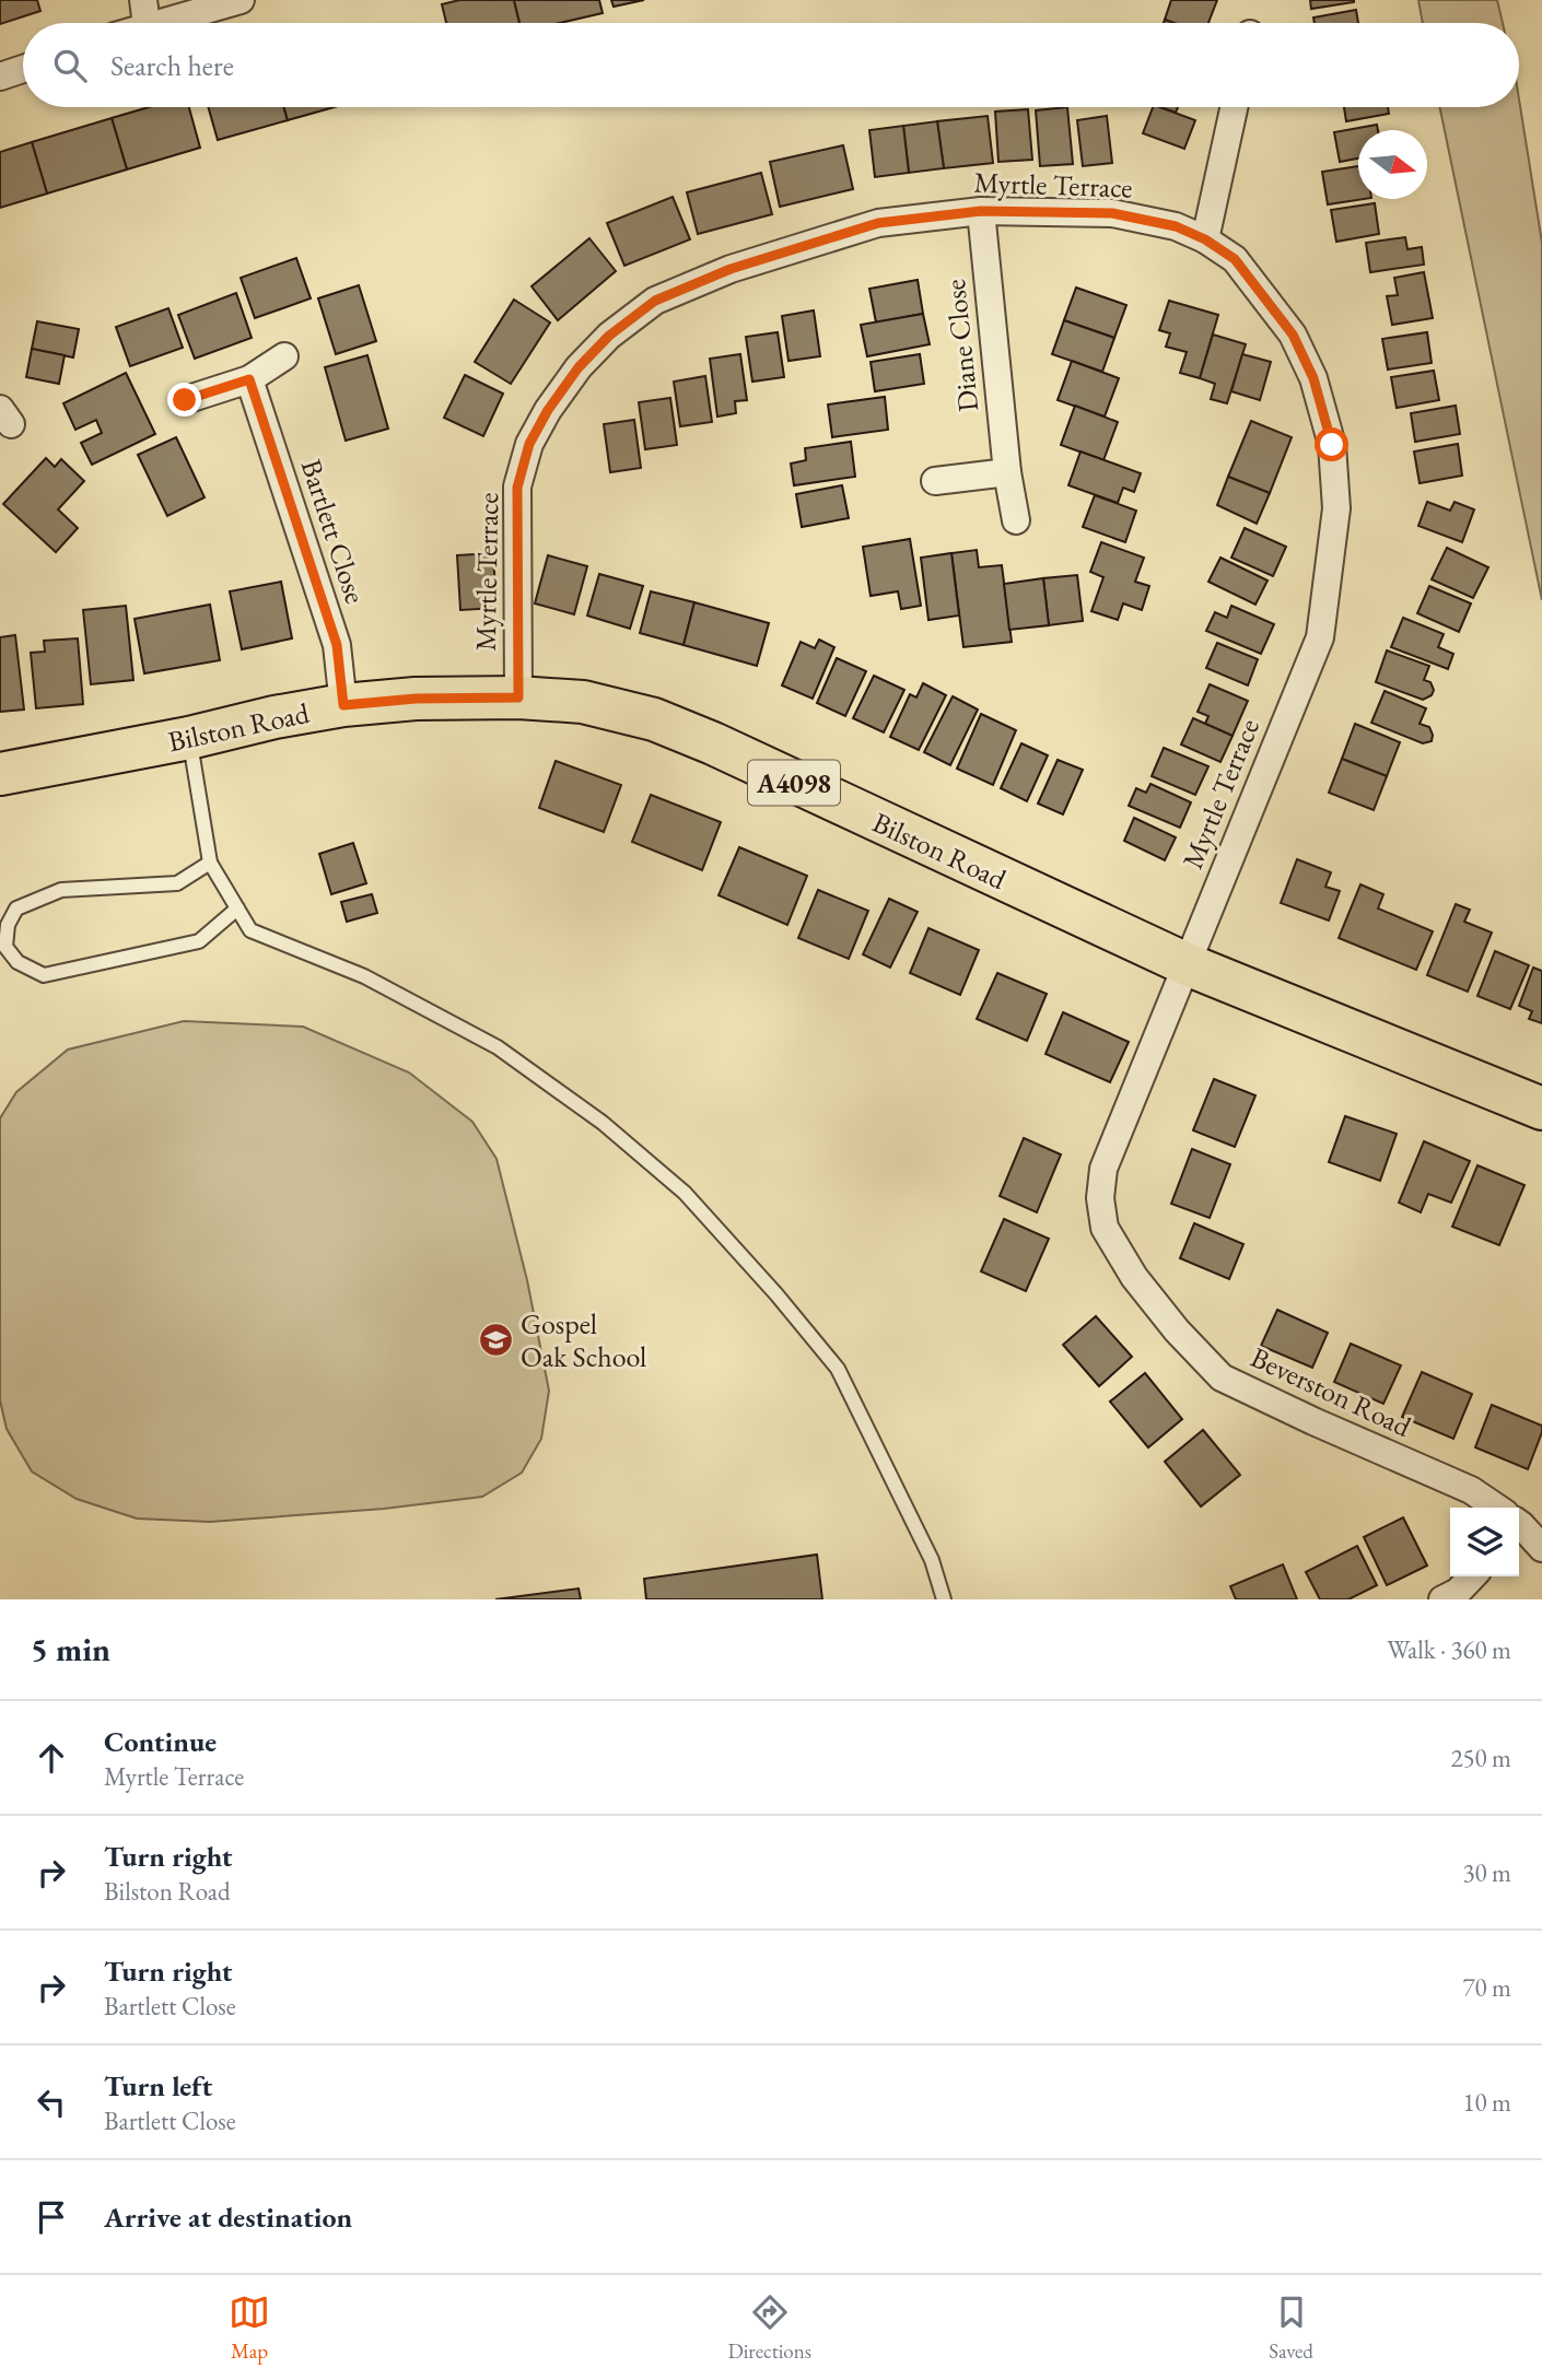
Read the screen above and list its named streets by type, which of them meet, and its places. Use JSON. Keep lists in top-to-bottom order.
{
  "streets": {
    "main road": ["Bilston Road", "A4098"],
    "street": [
      "Myrtle Terrace",
      "Diane Close",
      "Bartlett Close",
      "Beverston Road"
    ]
  },
  "crossings": [
    ["Myrtle Terrace", "Diane Close"],
    ["Myrtle Terrace", "Bilston Road"],
    ["Myrtle Terrace", "Beverston Road"],
    ["Bartlett Close", "Bilston Road"],
    ["Bilston Road", "Beverston Road"]
  ],
  "places": {
    "school or university": ["Gospel Oak School"]
  },
  "north": "right",
  "page": {
    "search": "Search here",
    "heading": ["5 min", "Walk · 360 m"],
    "list": [
      ["Continue", "Myrtle Terrace", "250 m"],
      ["Turn right", "Bilston Road", "30 m"],
      ["Turn right", "Bartlett Close", "70 m"],
      ["Turn left", "Bartlett Close", "10 m"],
      "Arrive at destination"
    ],
    "nav": ["Map", "Directions", "Saved"]
  }
}
